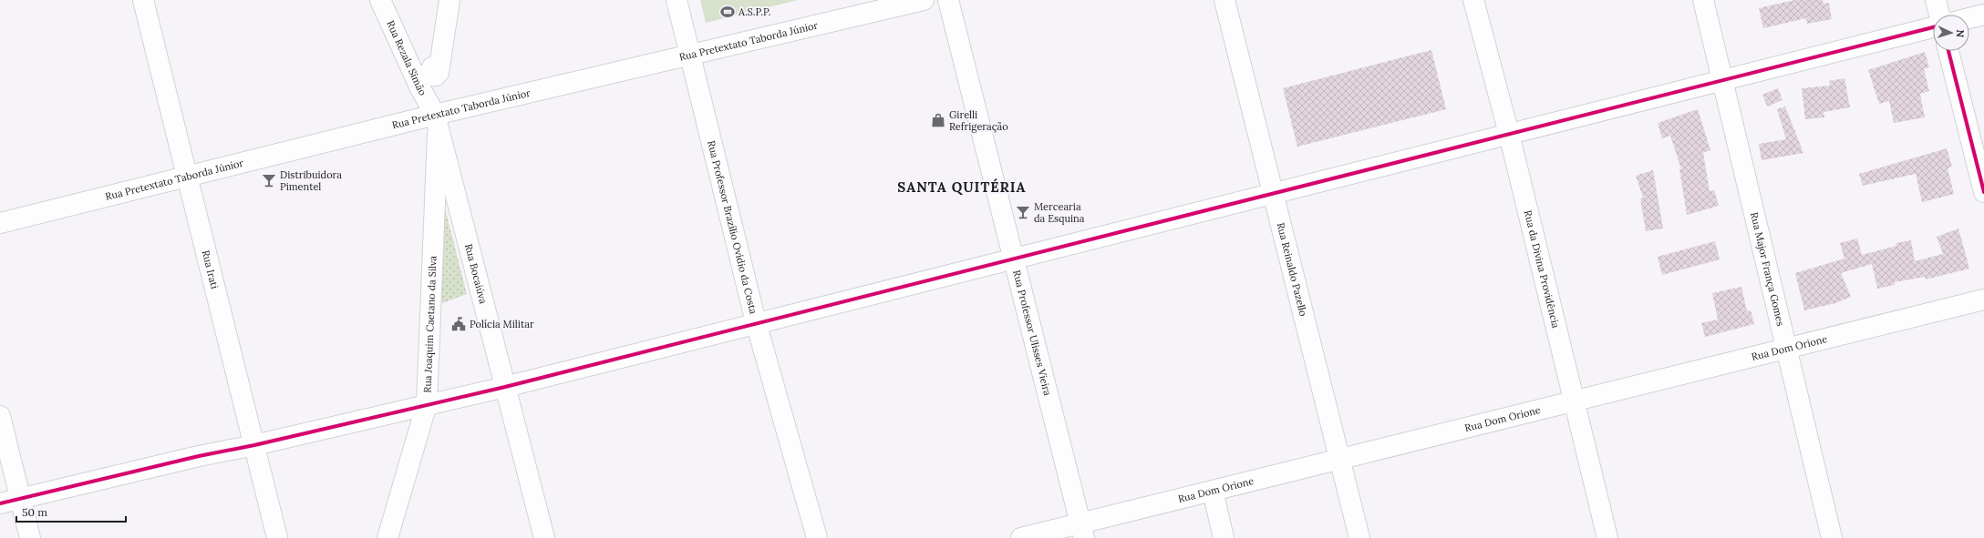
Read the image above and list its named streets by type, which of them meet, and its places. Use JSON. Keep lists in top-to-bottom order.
{
  "streets": {
    "street": [
      "Rua Pretextato Taborda Júnior",
      "Rua Rezala Simão",
      "Rua Professor Brazílio Ovídio da Costa",
      "Rua da Divina Providência",
      "Rua Irati",
      "Rua Reinaldo Pazello",
      "Rua Major França Gomes",
      "Rua Bocaiúva",
      "Rua Joaquim Caetano da Silva",
      "Rua Professor Ulisses Vieira",
      "Rua Dom Orione"
    ]
  },
  "crossings": [
    ["Rua Pretextato Taborda Júnior", "Rua Rezala Simão"],
    ["Rua Pretextato Taborda Júnior", "Rua Professor Brazílio Ovídio da Costa"],
    ["Rua Pretextato Taborda Júnior", "Rua Irati"],
    ["Rua Pretextato Taborda Júnior", "Rua Bocaiúva"],
    ["Rua Pretextato Taborda Júnior", "Rua Joaquim Caetano da Silva"],
    ["Rua Rezala Simão", "Rua Bocaiúva"],
    ["Rua Rezala Simão", "Rua Joaquim Caetano da Silva"],
    ["Rua da Divina Providência", "Rua Dom Orione"],
    ["Rua Reinaldo Pazello", "Rua Dom Orione"],
    ["Rua Major França Gomes", "Rua Dom Orione"],
    ["Rua Bocaiúva", "Rua Joaquim Caetano da Silva"],
    ["Rua Professor Ulisses Vieira", "Rua Dom Orione"]
  ],
  "districts": ["SANTA QUITÉRIA"],
  "places": {
    "sports": ["A.S.P.P."],
    "shop": ["Girelli Refrigeração"],
    "bar": ["Distribuidora Pimentel", "Mercearia da Esquina"],
    "public building": ["Polícia Militar"]
  },
  "scale_bar": "50 m",
  "north": "right"
}
